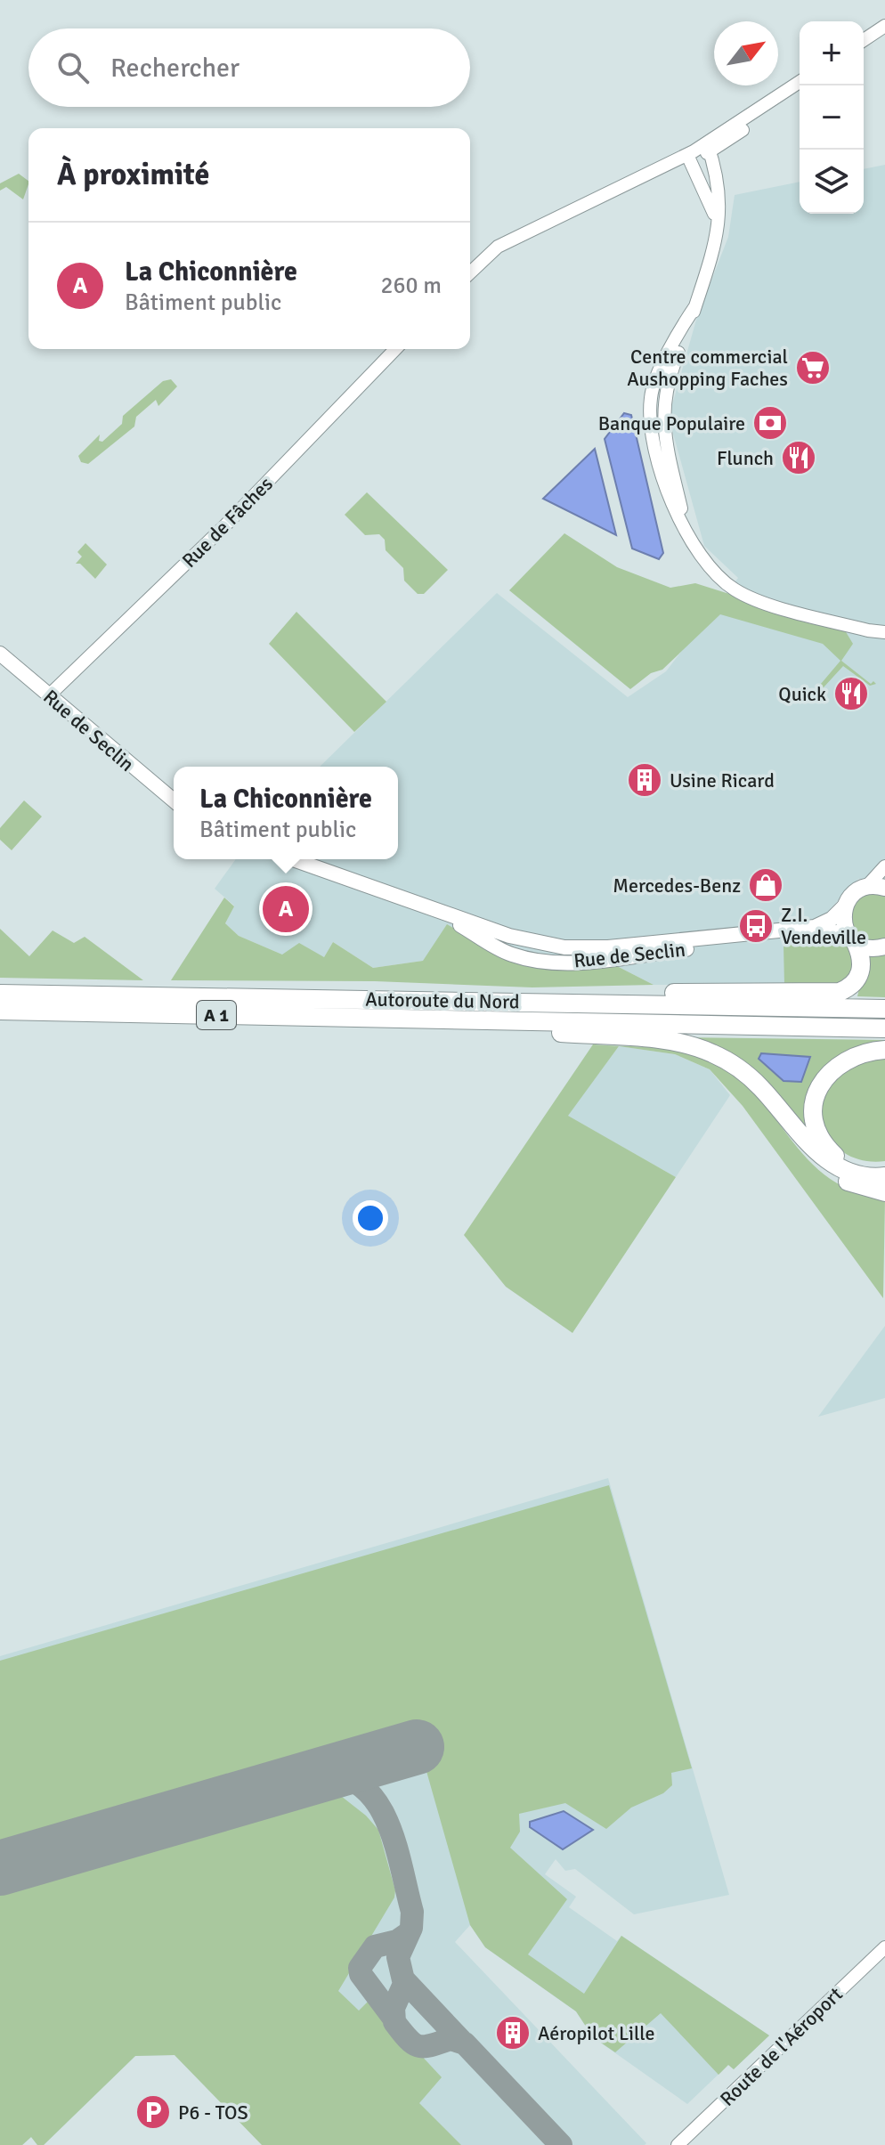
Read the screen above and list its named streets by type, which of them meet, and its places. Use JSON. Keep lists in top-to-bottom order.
{
  "streets": {
    "highway": ["Autoroute du Nord", "A 1"],
    "main road": ["Rue de Seclin"],
    "street": ["Rue de Fâches", "Route de l'Aéroport"]
  },
  "crossings": [
    ["Rue de Fâches", "Rue de Seclin"]
  ],
  "places": {
    "supermarket": ["Centre commercial Aushopping Faches"],
    "bank": ["Banque Populaire"],
    "restaurant": ["Flunch", "Quick"],
    "building": ["Usine Ricard", "Aéropilot Lille"],
    "shop": ["Mercedes-Benz"],
    "bus stop": ["Z.I. Vendeville"],
    "parking": ["P6 - TOS"]
  },
  "north": "top right",
  "page": {
    "map_buttons": ["+", "−"],
    "search": "Rechercher",
    "heading": "À proximité",
    "list": [
      {
        "mark": "A",
        "name": "La Chiconnière",
        "note": "Bâtiment public",
        "value": "260 m"
      }
    ],
    "popup": ["La Chiconnière", "Bâtiment public"],
    "pins": "A"
  }
}
